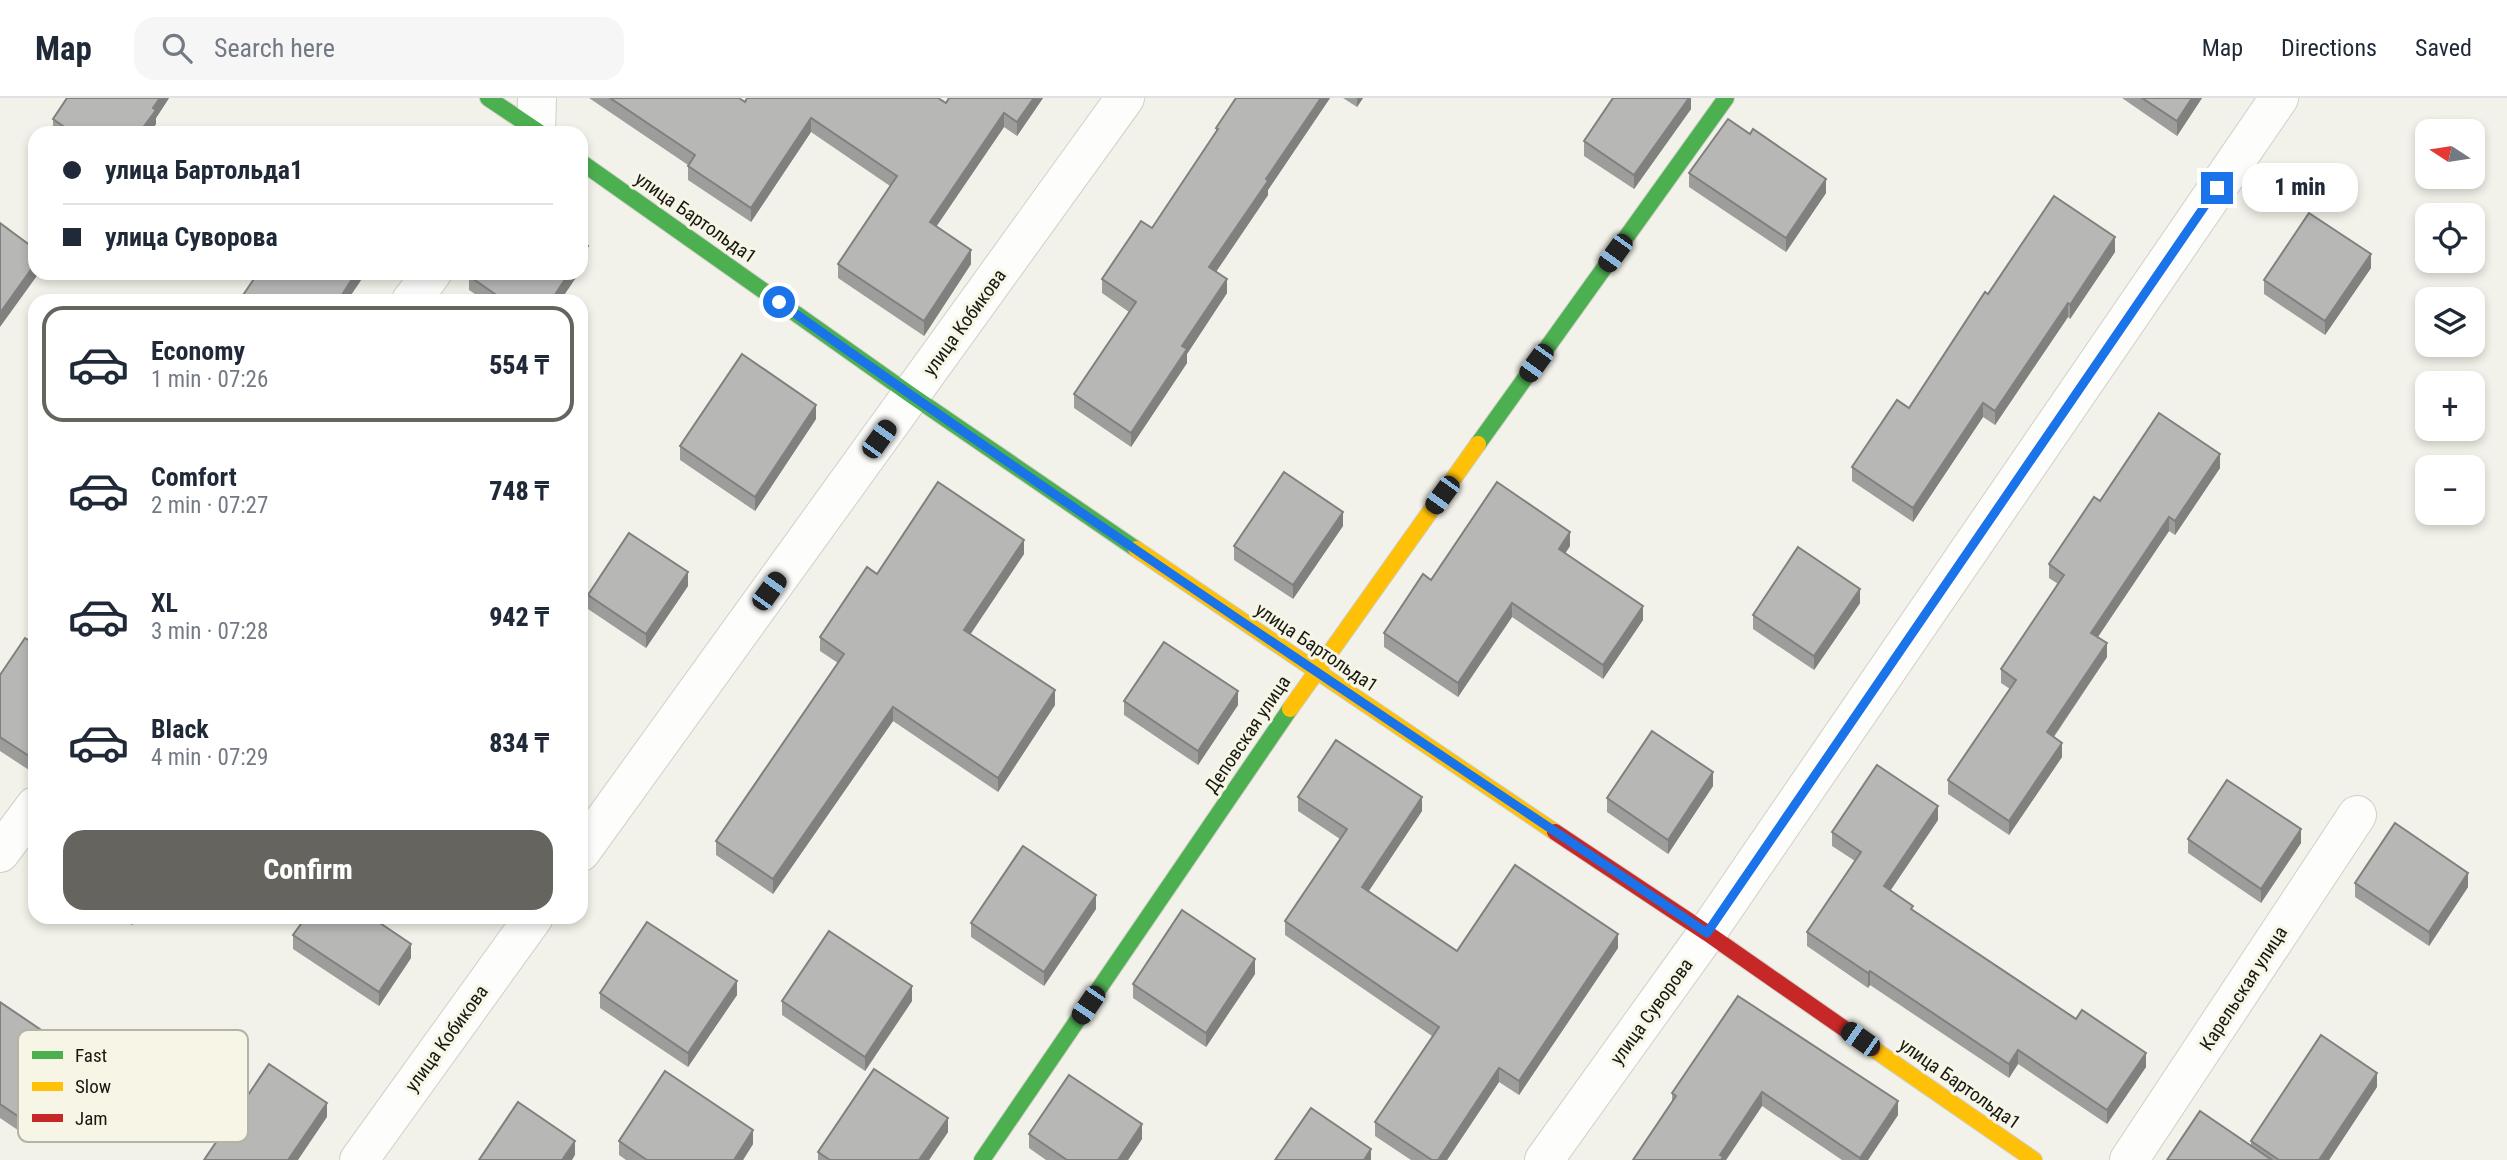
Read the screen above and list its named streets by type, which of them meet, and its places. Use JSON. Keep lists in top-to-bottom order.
{
  "streets": {
    "street": [
      "улица Бартольда1",
      "улица Кобикова",
      "Деповская улица",
      "Карельская улица",
      "улица Суворова"
    ]
  },
  "crossings": [
    ["улица Бартольда1", "улица Кобикова"],
    ["улица Бартольда1", "Деповская улица"],
    ["улица Бартольда1", "улица Суворова"]
  ],
  "legend": ["Fast", "Slow", "Jam"],
  "north": "left",
  "page": {
    "header": "Map",
    "search": "Search here",
    "nav": ["Map", "Directions", "Saved"],
    "map_buttons": ["+", "−"],
    "banner": ["улица Бартольда1", "улица Суворова"],
    "bubble": "1 min",
    "list": [
      {
        "name": "Economy",
        "note": "1 min · 07:26",
        "value": "554 ₸"
      },
      {
        "name": "Comfort",
        "note": "2 min · 07:27",
        "value": "748 ₸"
      },
      {
        "name": "XL",
        "note": "3 min · 07:28",
        "value": "942 ₸"
      },
      {
        "name": "Black",
        "note": "4 min · 07:29",
        "value": "834 ₸"
      }
    ],
    "buttons": "Confirm"
  }
}
